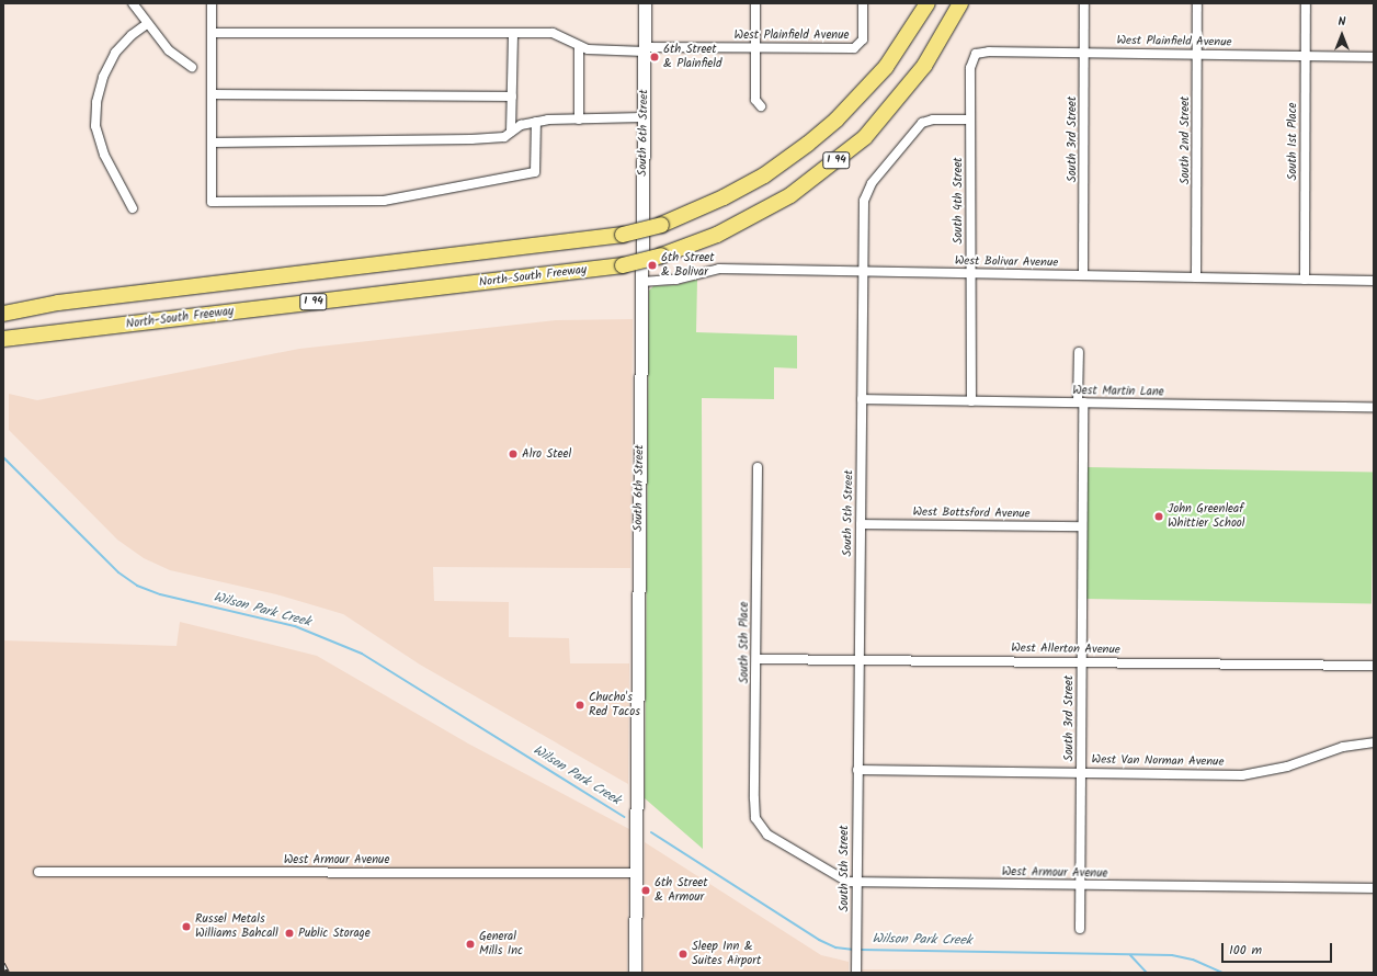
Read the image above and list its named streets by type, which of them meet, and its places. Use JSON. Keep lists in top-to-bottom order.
{
  "streets": {
    "highway": ["I 94", "North-South Freeway"],
    "street": [
      "West Plainfield Avenue",
      "South 6th Street",
      "South 3rd Street",
      "South 2nd Street",
      "South 1st Place",
      "South 4th Street",
      "West Bolivar Avenue",
      "West Martin Lane",
      "South 5th Street",
      "West Bottsford Avenue",
      "South 5th Place",
      "West Allerton Avenue",
      "West Van Norman Avenue",
      "West Armour Avenue"
    ]
  },
  "crossings": [
    ["West Plainfield Avenue", "South 6th Street"],
    ["West Plainfield Avenue", "South 3rd Street"],
    ["West Plainfield Avenue", "South 2nd Street"],
    ["West Plainfield Avenue", "South 1st Place"],
    ["West Plainfield Avenue", "South 4th Street"],
    ["South 6th Street", "West Bolivar Avenue"],
    ["South 6th Street", "West Armour Avenue"],
    ["South 3rd Street", "West Bolivar Avenue"],
    ["South 3rd Street", "West Martin Lane"],
    ["South 3rd Street", "West Bottsford Avenue"],
    ["South 3rd Street", "West Allerton Avenue"],
    ["South 3rd Street", "West Van Norman Avenue"],
    ["South 3rd Street", "West Armour Avenue"],
    ["South 2nd Street", "West Bolivar Avenue"],
    ["South 1st Place", "West Bolivar Avenue"],
    ["South 4th Street", "West Bolivar Avenue"],
    ["South 4th Street", "West Martin Lane"],
    ["South 4th Street", "South 5th Street"],
    ["West Bolivar Avenue", "South 5th Street"],
    ["West Martin Lane", "South 5th Street"],
    ["South 5th Street", "West Bottsford Avenue"],
    ["South 5th Street", "West Allerton Avenue"],
    ["South 5th Street", "West Van Norman Avenue"],
    ["South 5th Street", "West Armour Avenue"],
    ["South 5th Place", "West Allerton Avenue"],
    ["South 5th Place", "West Armour Avenue"]
  ],
  "water": ["Wilson Park Creek"],
  "places": [
    "6th Street & Plainfield",
    "6th Street & Bolivar",
    "Alro Steel",
    "John Greenleaf Whittier School",
    "Chucho's Red Tacos",
    "6th Street & Armour",
    "Russel Metals Williams Bahcall",
    "Public Storage",
    "General Mills Inc",
    "Sleep Inn & Suites Airport"
  ],
  "scale_bar": "100 m",
  "north": "top"
}
